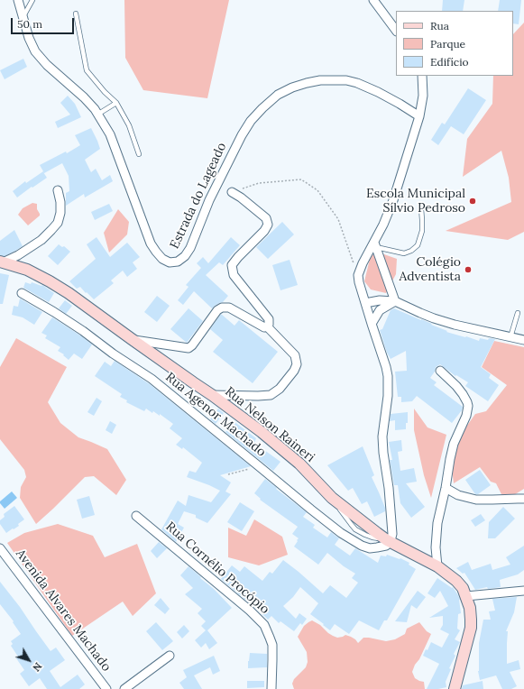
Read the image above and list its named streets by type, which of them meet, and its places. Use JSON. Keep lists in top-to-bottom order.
{
  "streets": {
    "main road": ["Rua Nelson Raineri"],
    "street": [
      "Estrada do Lageado",
      "Rua Agenor Machado",
      "Rua Cornélio Procópio",
      "Avenida Alvares Machado"
    ]
  },
  "crossings": [
    ["Rua Agenor Machado", "Rua Nelson Raineri"]
  ],
  "places": ["Escola Municipal Sílvio Pedroso", "Colégio Adventista"],
  "legend": ["Rua", "Parque", "Edifício"],
  "scale_bar": "50 m",
  "north": "bottom right"
}
